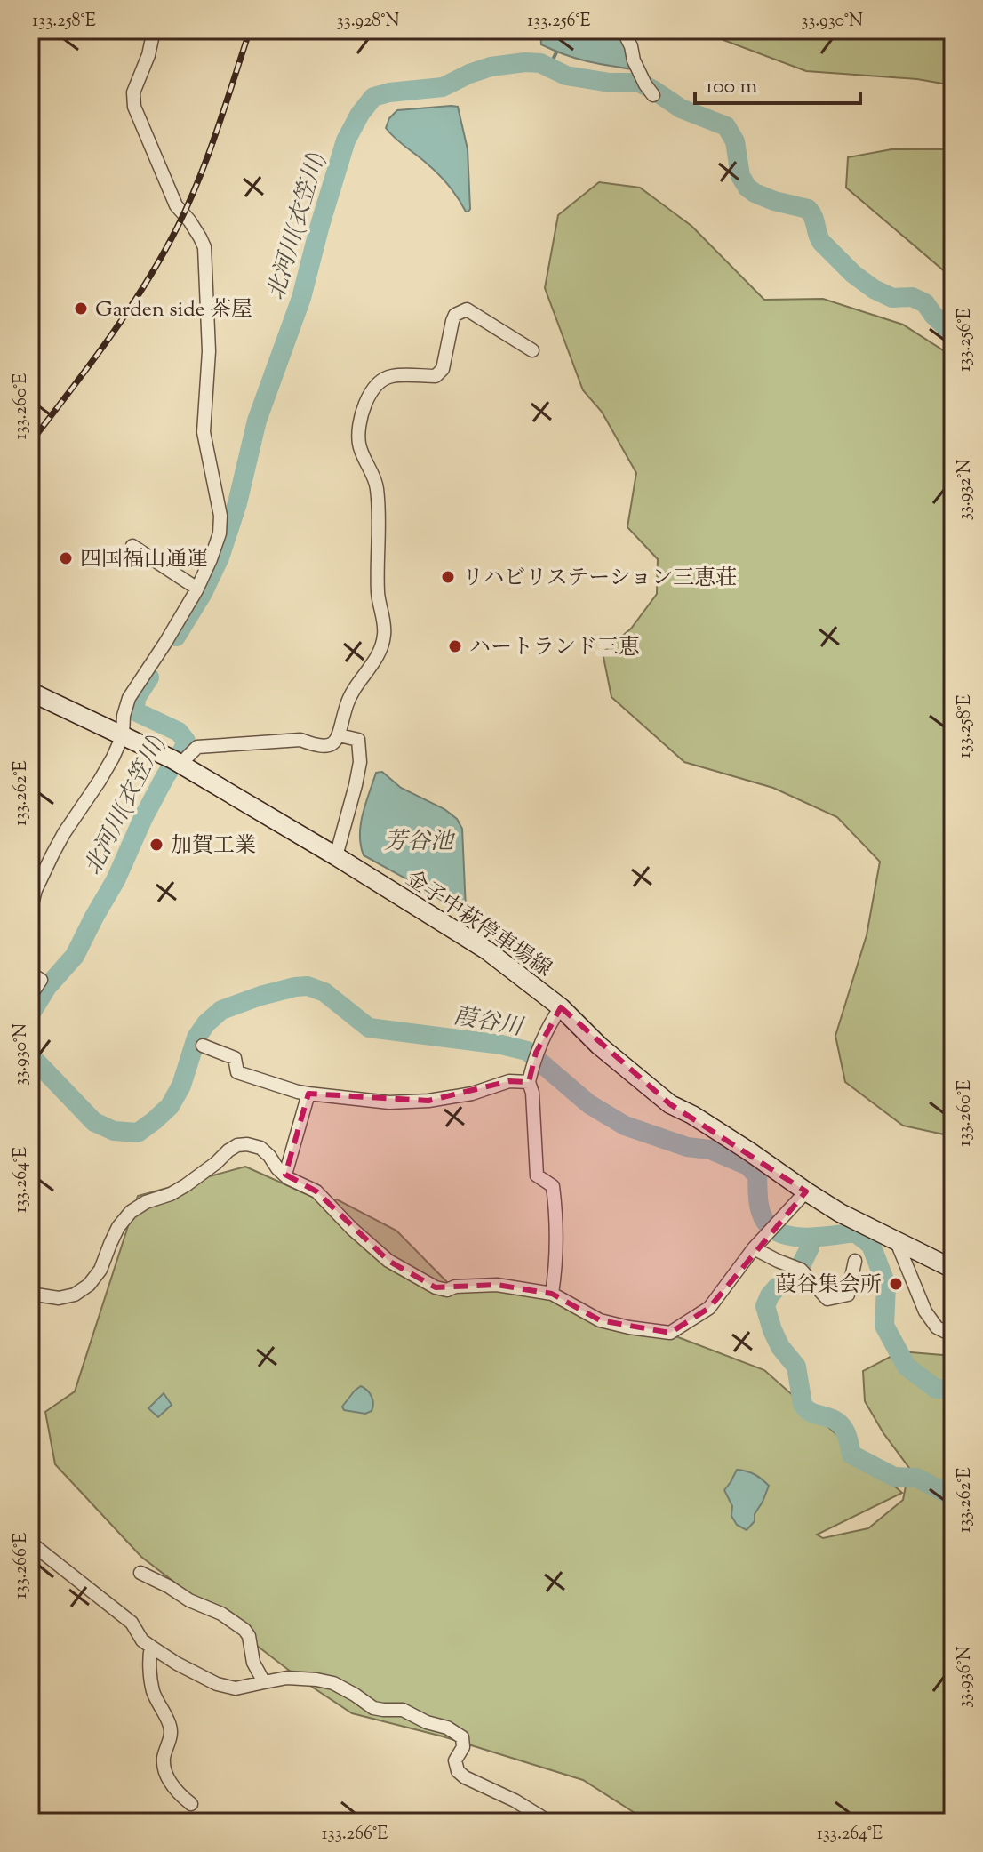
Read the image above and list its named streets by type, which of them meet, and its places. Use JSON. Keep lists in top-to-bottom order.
{
  "streets": {
    "main road": ["金子中萩停車場線"]
  },
  "water": ["北河川(衣笠川)", "芳谷池", "葭谷川"],
  "places": [
    "Garden side 茶屋",
    "四国福山通運",
    "リハビリステーション三恵荘",
    "ハートランド三恵",
    "加賀工業",
    "葭谷集会所"
  ],
  "scale_bar": "100 m",
  "coordinates": [
    "133.258°E",
    "33.928°N",
    "133.256°E",
    "33.930°N",
    "133.260°E",
    "33.932°N",
    "133.262°E",
    "133.264°E",
    "133.266°E",
    "33.936°N"
  ]
}
